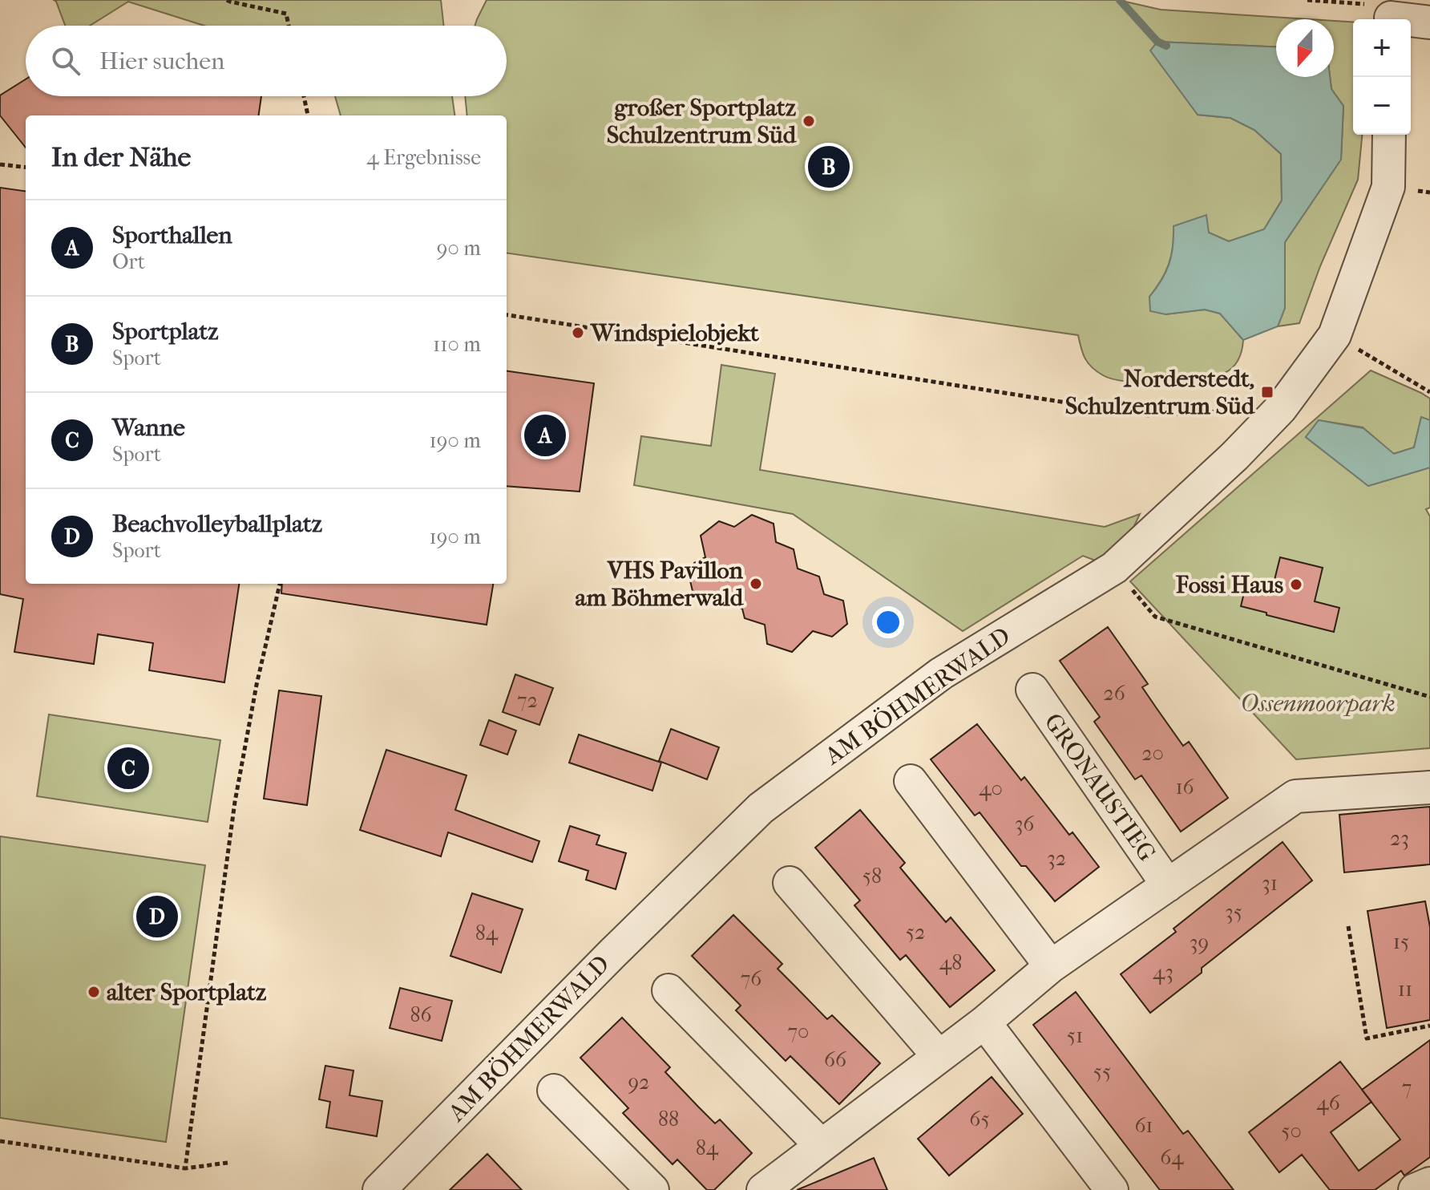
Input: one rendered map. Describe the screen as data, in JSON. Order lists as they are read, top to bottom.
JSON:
{
  "streets": {
    "street": ["AM BÖHMERWALD", "GRONAUSTIEG"]
  },
  "parks": ["Ossenmoorpark"],
  "places": {
    "other": [
      "großer Sportplatz Schulzentrum Süd",
      "Windspielobjekt",
      "VHS Pavillon am Böhmerwald",
      "Fossi Haus",
      "alter Sportplatz"
    ],
    "transit": ["Norderstedt, Schulzentrum Süd"]
  },
  "house_numbers": [
    "26",
    "72",
    "20",
    "16",
    "40",
    "36",
    "23",
    "32",
    "58",
    "31",
    "35",
    "52",
    "84",
    "15",
    "39",
    "48",
    "43",
    "76",
    "11",
    "86",
    "70",
    "51",
    "66",
    "55",
    "92",
    "7",
    "46",
    "88",
    "65",
    "61",
    "50",
    "84",
    "64"
  ],
  "north": "bottom",
  "page": {
    "map_buttons": ["+", "−"],
    "search": "Hier suchen",
    "heading": ["In der Nähe", "4 Ergebnisse"],
    "pins": [
      "B",
      "A",
      "C",
      "D"
    ],
    "list": [
      {
        "mark": "A",
        "name": "Sporthallen",
        "note": "Ort",
        "value": "90 m"
      },
      {
        "mark": "B",
        "name": "Sportplatz",
        "note": "Sport",
        "value": "110 m"
      },
      {
        "mark": "C",
        "name": "Wanne",
        "note": "Sport",
        "value": "190 m"
      },
      {
        "mark": "D",
        "name": "Beachvolleyballplatz",
        "note": "Sport",
        "value": "190 m"
      }
    ]
  }
}
